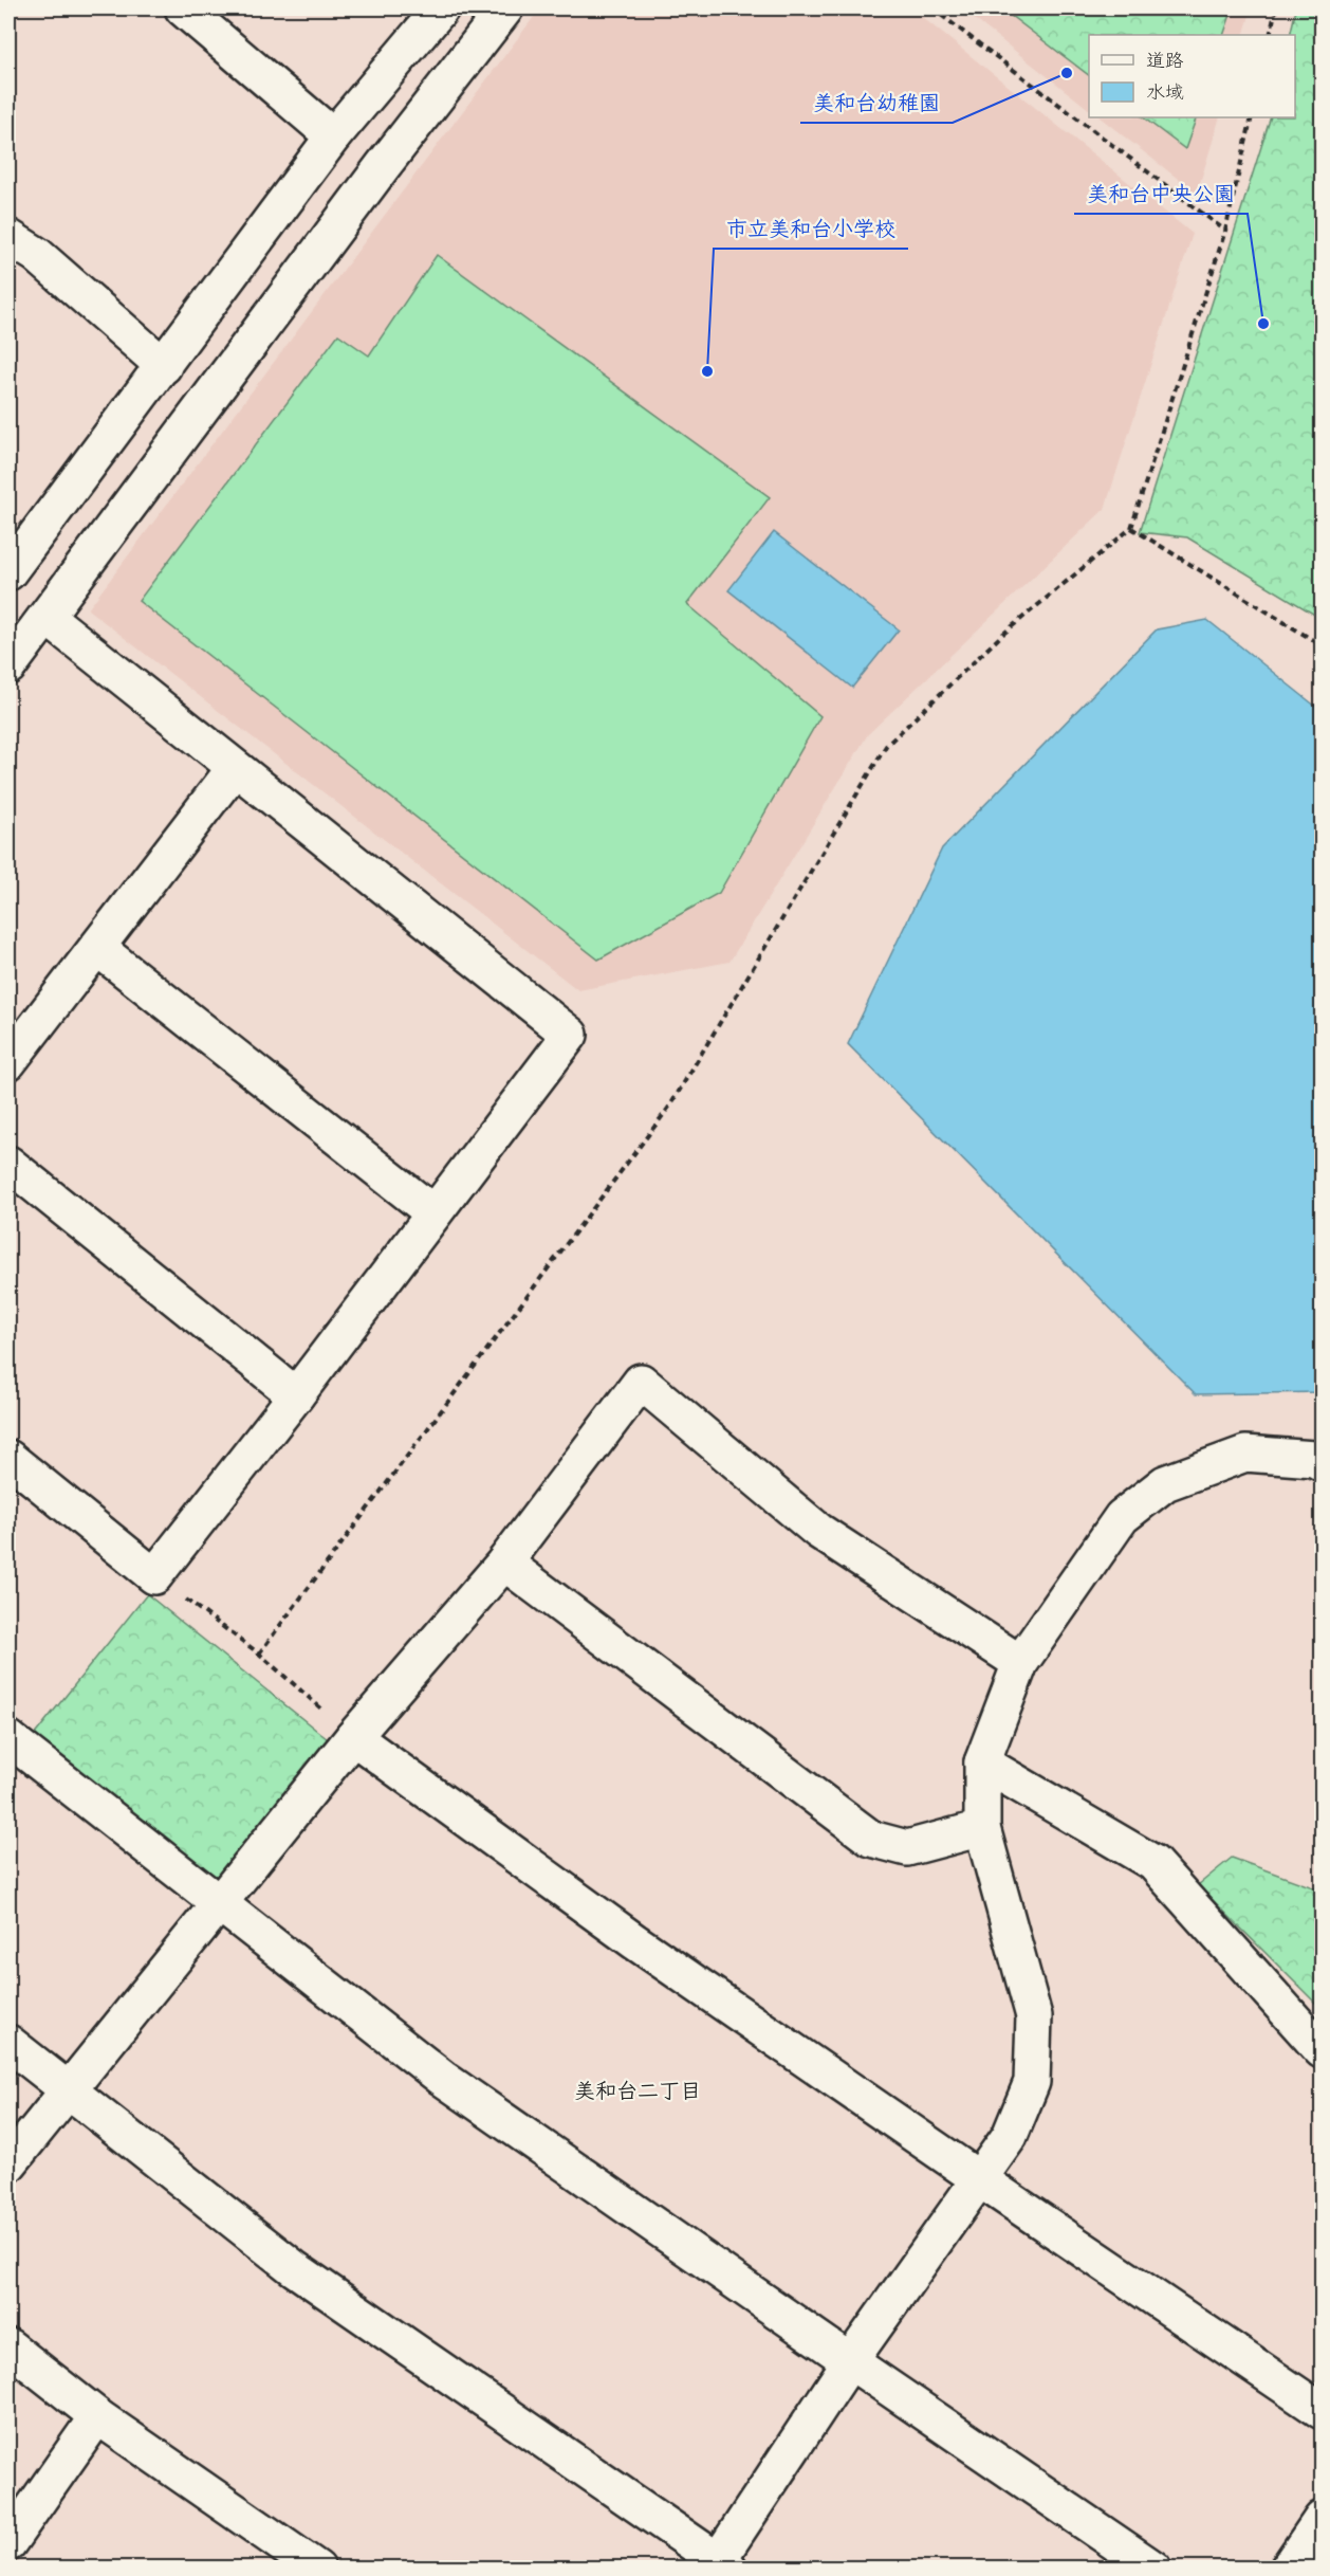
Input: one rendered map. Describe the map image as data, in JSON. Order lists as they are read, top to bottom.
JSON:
{
  "districts": ["美和台二丁目"],
  "places": ["美和台幼稚園", "美和台中央公園", "市立美和台小学校"],
  "legend": ["道路", "水域"]
}
